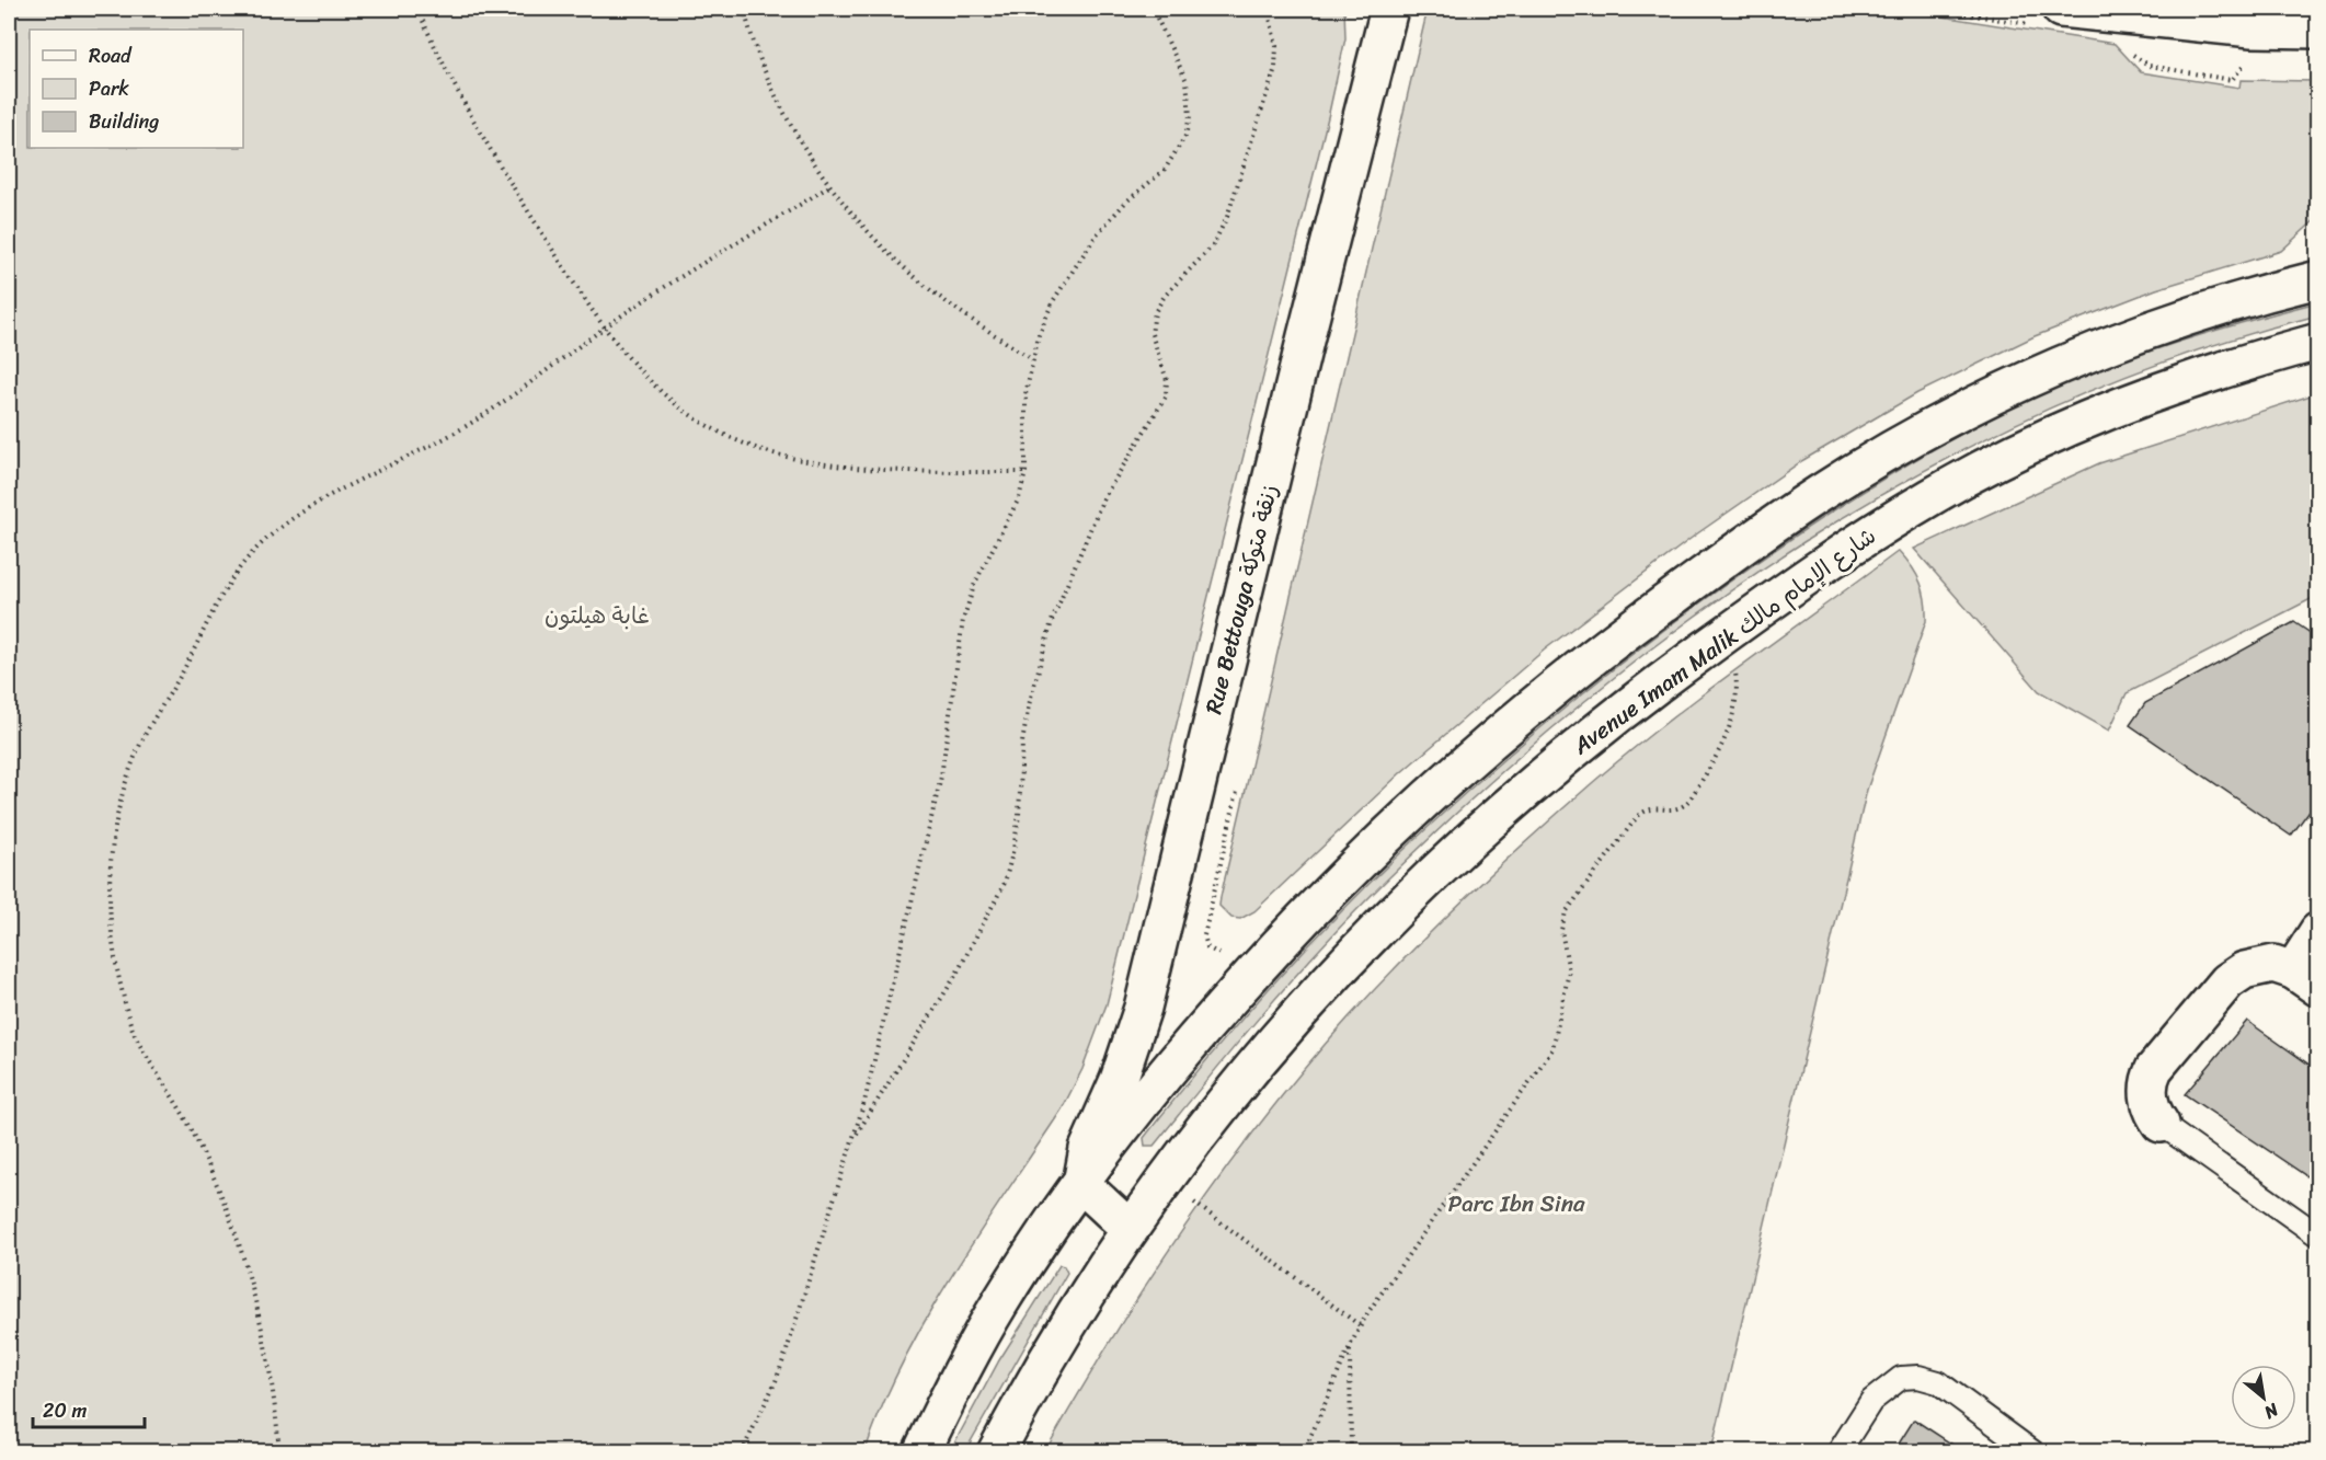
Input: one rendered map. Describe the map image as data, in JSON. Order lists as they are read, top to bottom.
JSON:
{
  "streets": {
    "main road": ["Rue Bettouga زنقة متوكة", "Avenue Imam Malik شارع الإمام مالك"]
  },
  "parks": ["غابة هيلتون", "Parc Ibn Sina"],
  "legend": ["Road", "Park", "Building"],
  "scale_bar": "20 m",
  "north": "bottom right"
}
